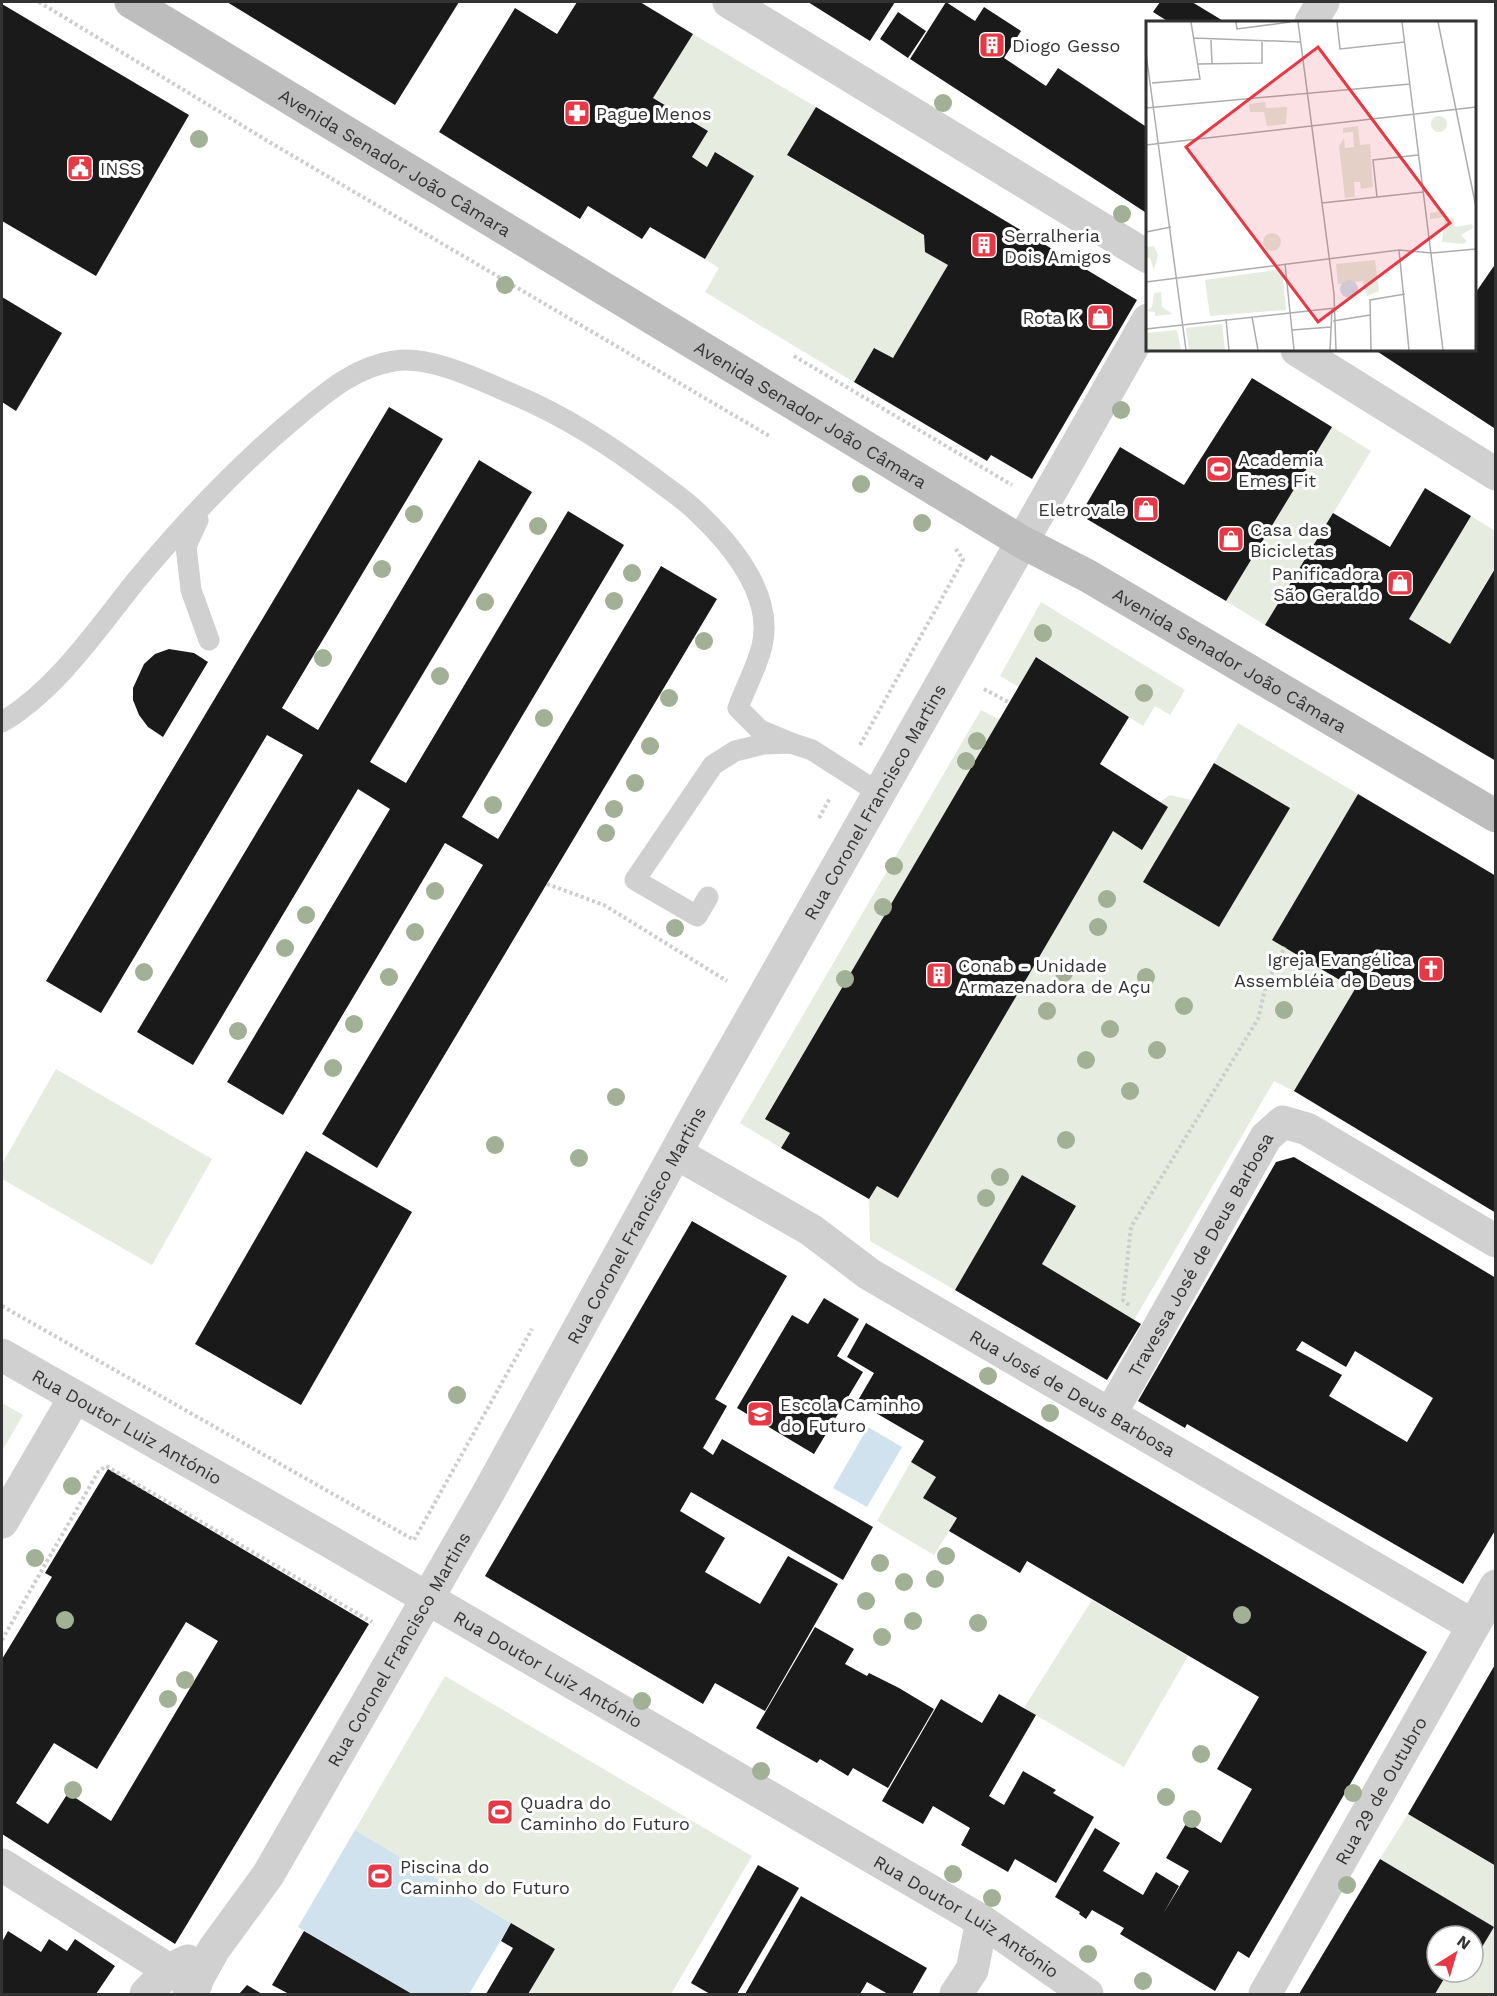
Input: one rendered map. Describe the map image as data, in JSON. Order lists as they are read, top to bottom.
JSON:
{
  "streets": {
    "main road": ["Avenida Senador João Câmara"],
    "street": [
      "Rua Coronel Francisco Martins",
      "Travessa José de Deus Barbosa",
      "Rua José de Deus Barbosa",
      "Rua Doutor Luiz António",
      "Rua 29 de Outubro"
    ]
  },
  "crossings": [
    ["Avenida Senador João Câmara", "Rua Coronel Francisco Martins"],
    ["Rua Coronel Francisco Martins", "Rua José de Deus Barbosa"],
    ["Rua Coronel Francisco Martins", "Rua Doutor Luiz António"],
    ["Travessa José de Deus Barbosa", "Rua José de Deus Barbosa"],
    ["Rua José de Deus Barbosa", "Rua 29 de Outubro"]
  ],
  "places": {
    "building": ["Diogo Gesso", "Serralheria Dois Amigos", "Conab - Unidade Armazenadora de Açu"],
    "pharmacy": ["Pague Menos"],
    "public building": ["INSS"],
    "shop": [
      "Rota K",
      "Eletrovale",
      "Casa das Bicicletas",
      "Panificadora São Geraldo"
    ],
    "sports": ["Academia Emes Fit", "Quadra do Caminho do Futuro", "Piscina do Caminho do Futuro"],
    "church": ["Igreja Evangélica Assembléia de Deus"],
    "school or university": ["Escola Caminho do Futuro"]
  },
  "north": "top right"
}
